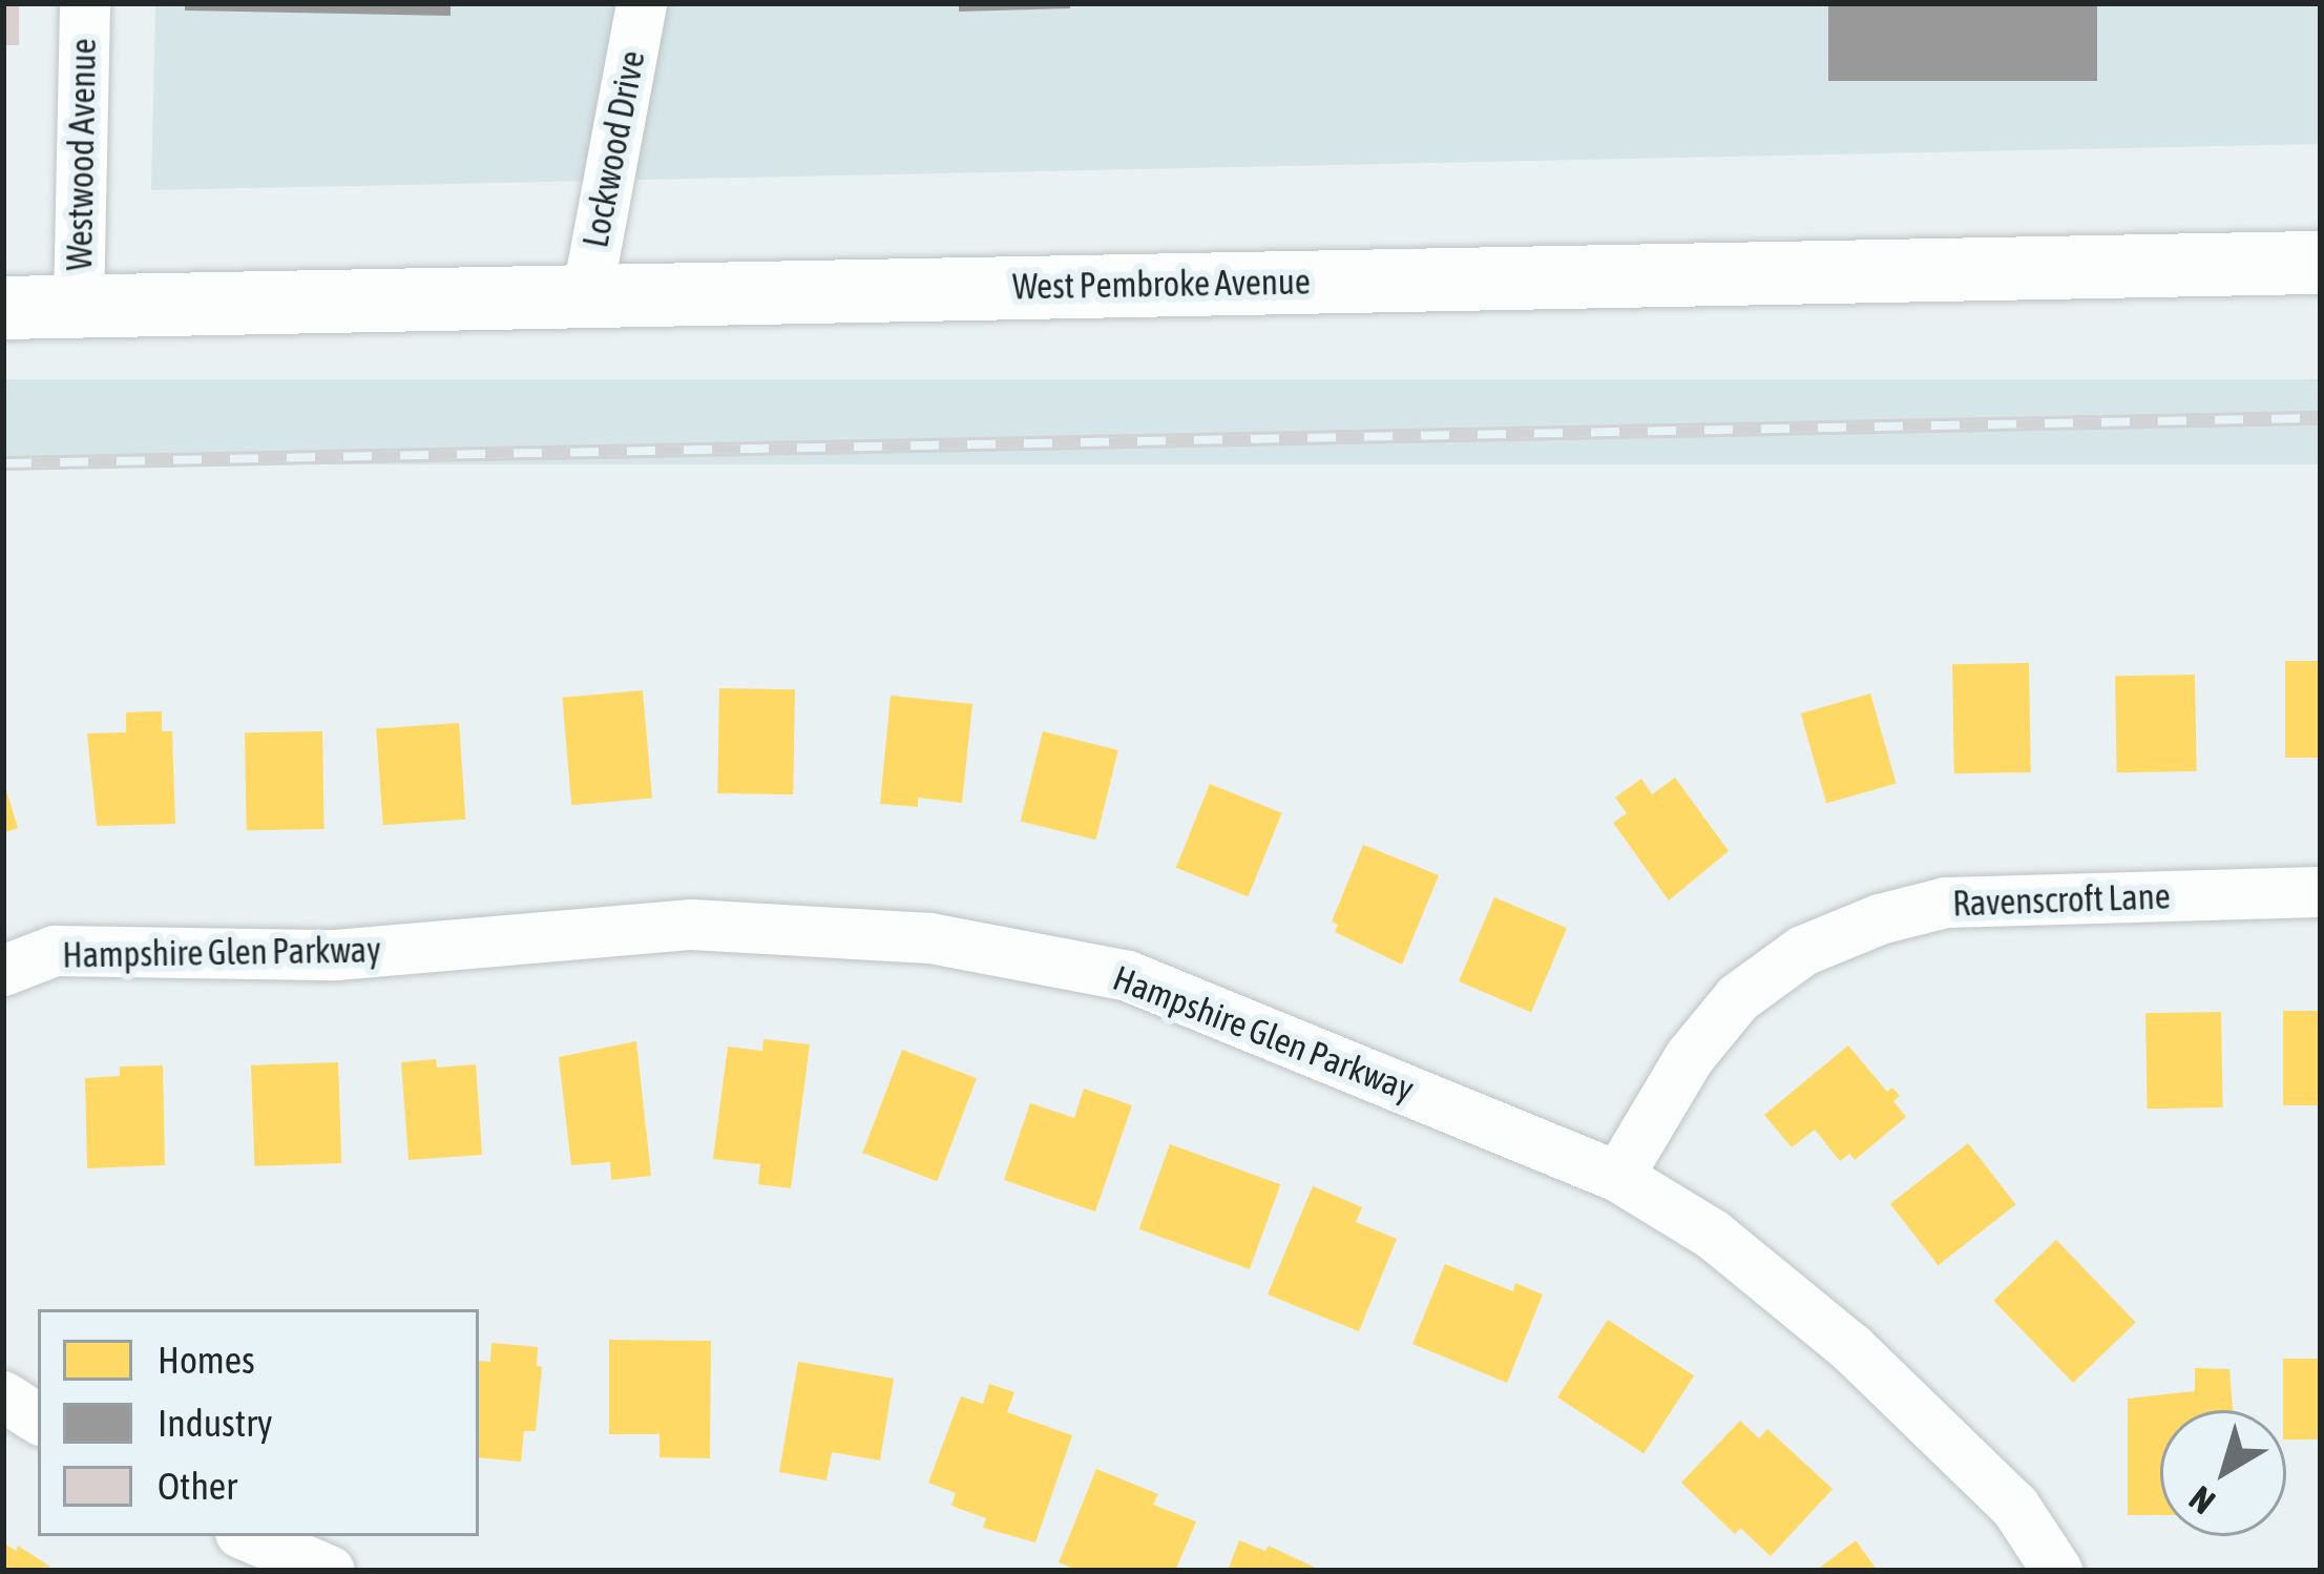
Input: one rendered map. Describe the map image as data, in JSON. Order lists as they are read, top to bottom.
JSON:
{
  "streets": {
    "main road": ["West Pembroke Avenue"],
    "street": [
      "Lockwood Drive",
      "Westwood Avenue",
      "Ravenscroft Lane",
      "Hampshire Glen Parkway"
    ]
  },
  "crossings": [
    ["Lockwood Drive", "West Pembroke Avenue"],
    ["Westwood Avenue", "West Pembroke Avenue"],
    ["Ravenscroft Lane", "Hampshire Glen Parkway"]
  ],
  "legend": ["Homes", "Industry", "Other"],
  "north": "bottom left"
}
